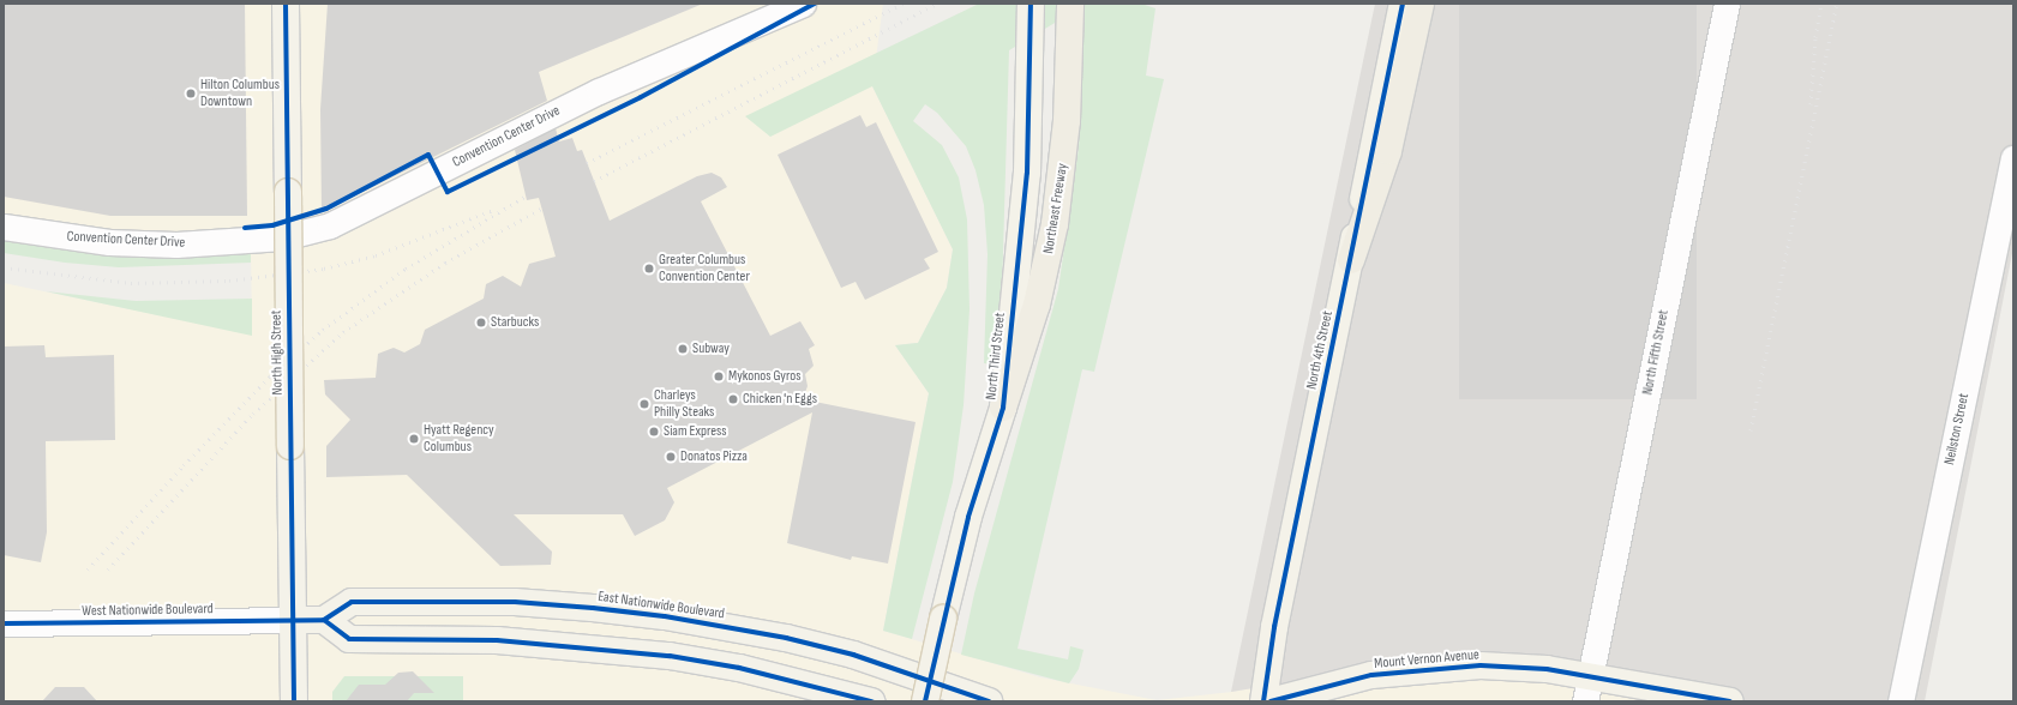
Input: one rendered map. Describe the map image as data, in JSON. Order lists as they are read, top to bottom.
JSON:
{
  "streets": {
    "highway": ["Northeast Freeway"],
    "main road": [
      "North 4th Street",
      "North High Street",
      "North Third Street",
      "East Nationwide Boulevard",
      "Mount Vernon Avenue"
    ],
    "street": [
      "Convention Center Drive",
      "North Fifth Street",
      "Neilston Street",
      "West Nationwide Boulevard"
    ]
  },
  "crossings": [
    ["Northeast Freeway", "North Third Street"],
    ["North High Street", "West Nationwide Boulevard"],
    ["North Fifth Street", "Mount Vernon Avenue"]
  ],
  "places": [
    "Hilton Columbus Downtown",
    "Greater Columbus Convention Center",
    "Starbucks",
    "Subway",
    "Mykonos Gyros",
    "Chicken 'n Eggs",
    "Charleys Philly Steaks",
    "Siam Express",
    "Hyatt Regency Columbus",
    "Donatos Pizza"
  ]
}
